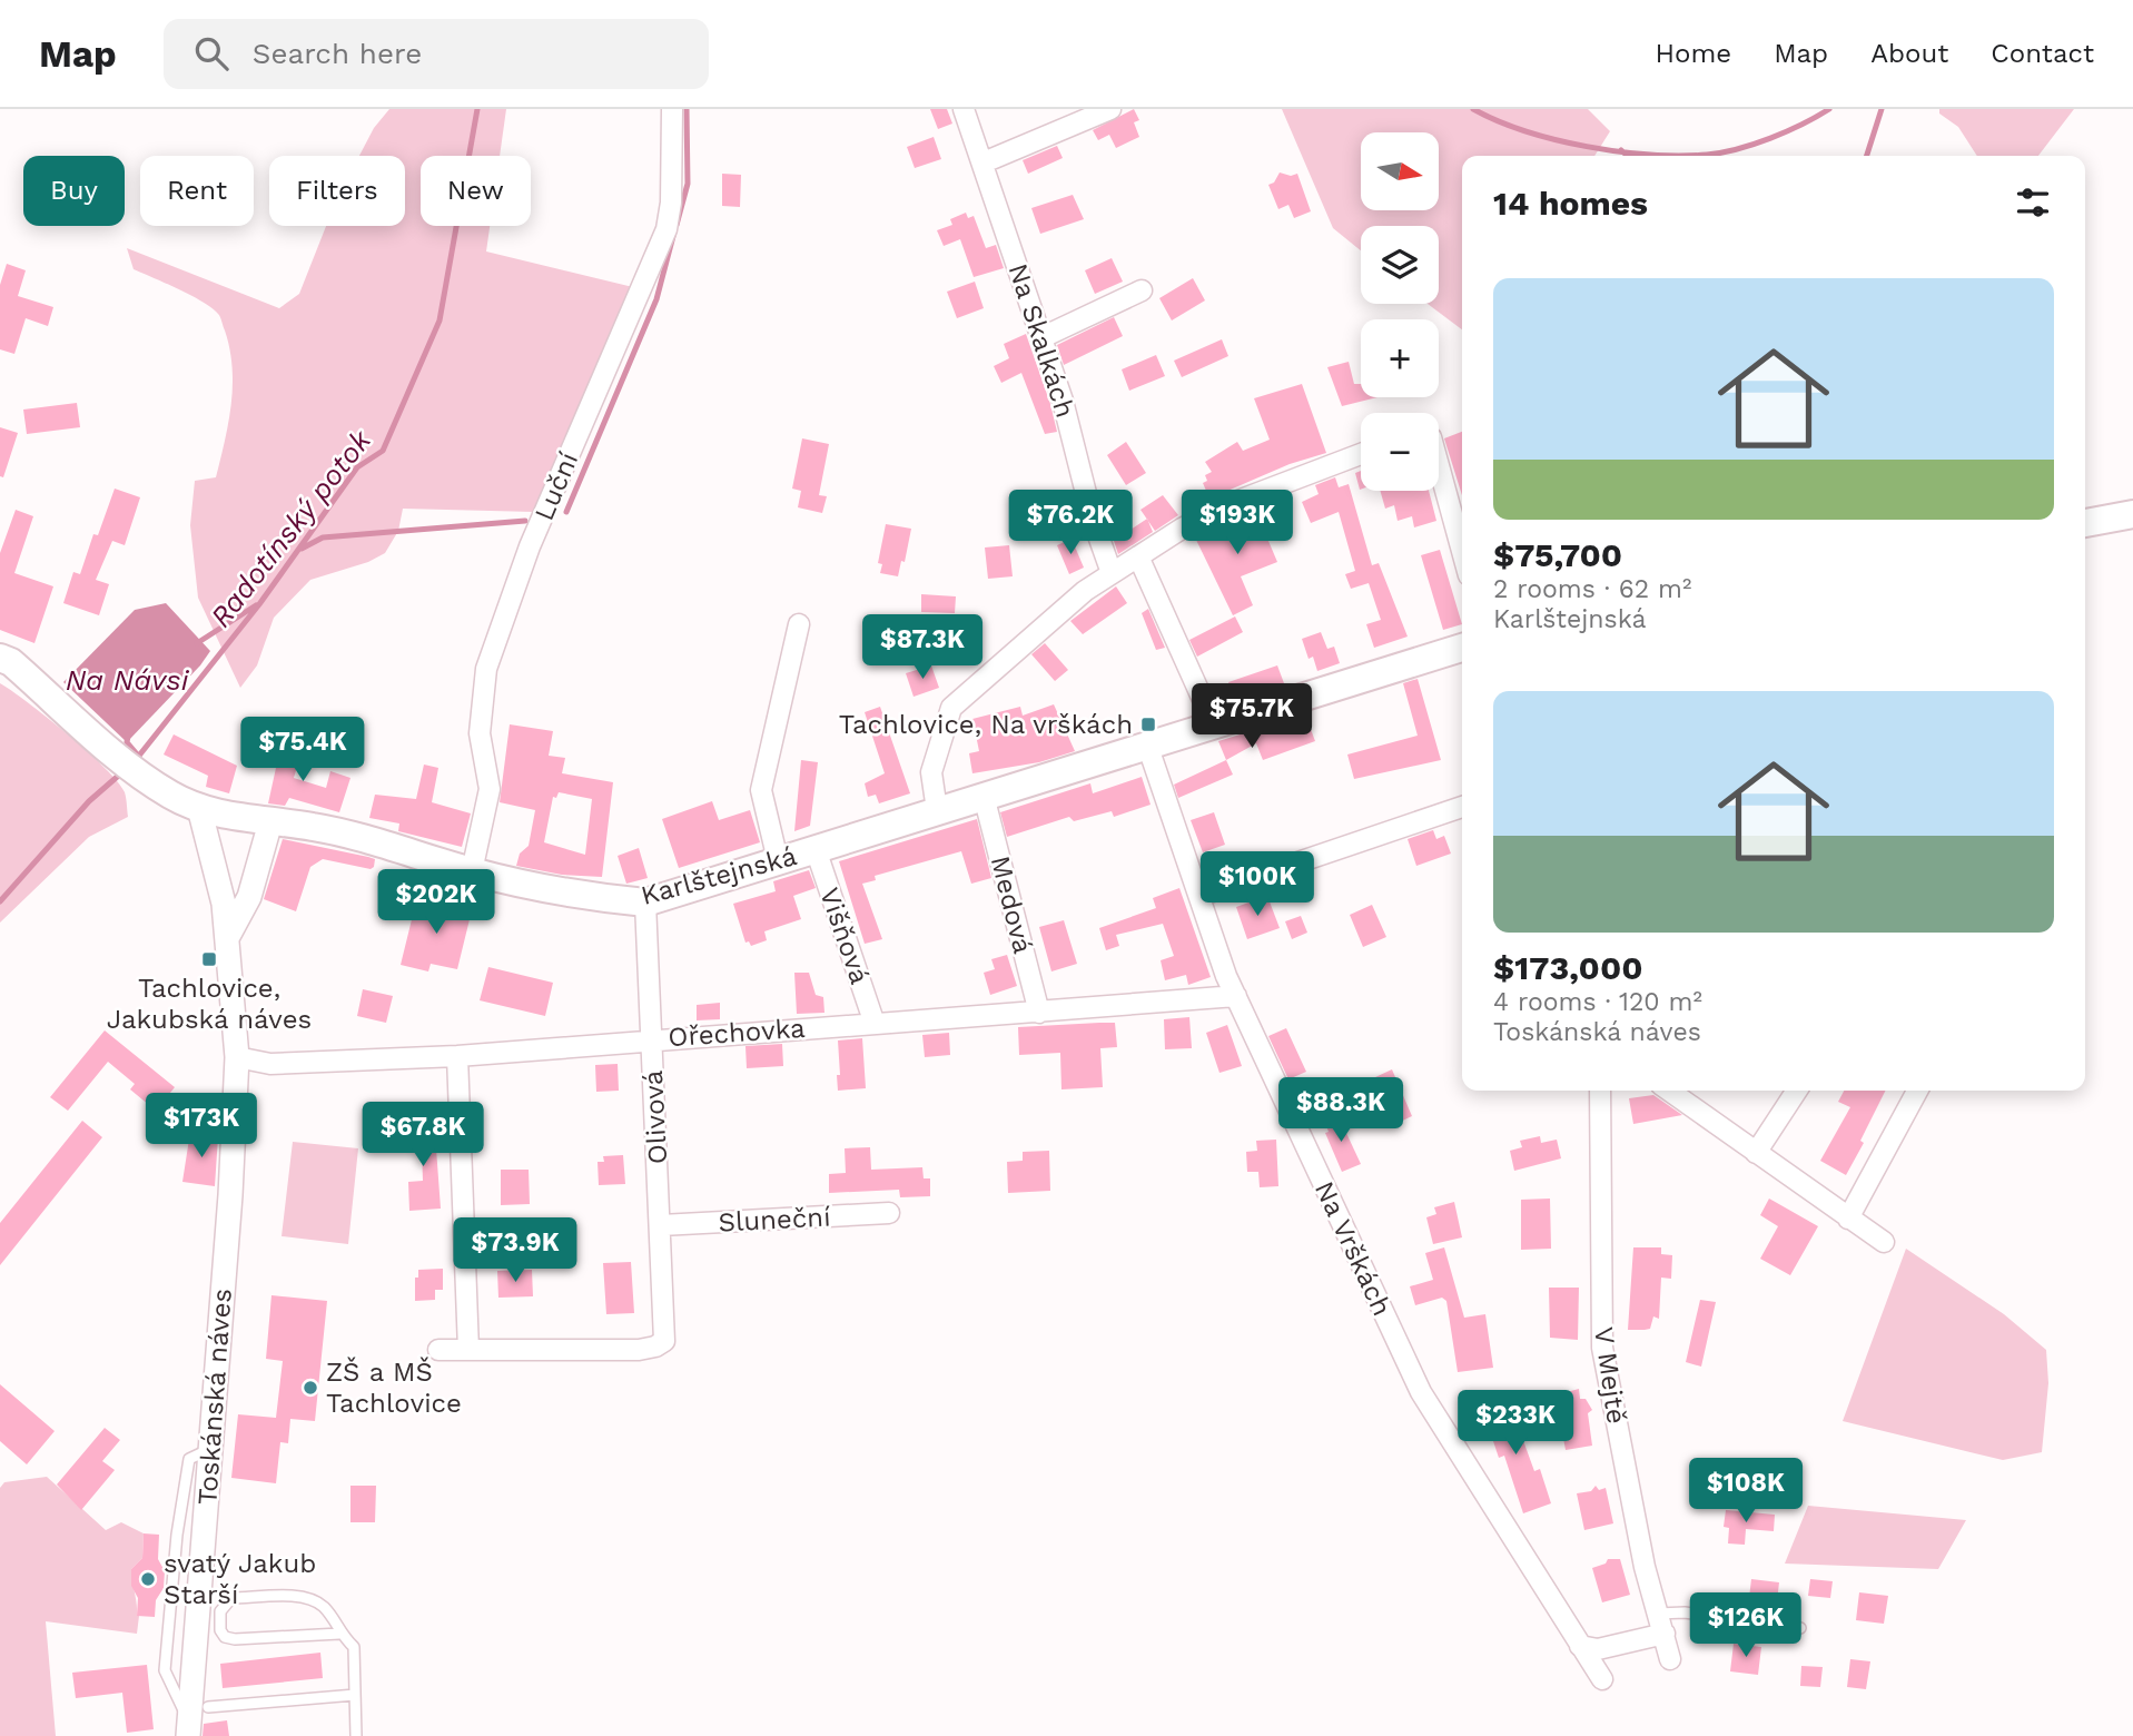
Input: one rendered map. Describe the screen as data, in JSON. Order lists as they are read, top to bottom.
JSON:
{
  "streets": {
    "main road": ["Karlštejnská"],
    "street": [
      "Na Skalkách",
      "Luční",
      "Medová",
      "Višňová",
      "Ořechovka",
      "Olivová",
      "Sluneční",
      "Na Vrškách",
      "V Mejtě",
      "Toskánská náves"
    ]
  },
  "crossings": [
    ["Luční", "Karlštejnská"],
    ["Karlštejnská", "Medová"],
    ["Karlštejnská", "Višňová"],
    ["Karlštejnská", "Olivová"],
    ["Karlštejnská", "Na Vrškách"],
    ["Karlštejnská", "Toskánská náves"],
    ["Medová", "Ořechovka"],
    ["Višňová", "Ořechovka"],
    ["Ořechovka", "Olivová"],
    ["Ořechovka", "Na Vrškách"],
    ["Ořechovka", "Toskánská náves"],
    ["Olivová", "Sluneční"]
  ],
  "water": ["Radotínský potok", "Na Návsi"],
  "places": {
    "transit": ["Tachlovice, Na vrškách", "Tachlovice, Jakubská náves"],
    "other": ["ZŠ a MŠ Tachlovice", "svatý Jakub Starší"]
  },
  "north": "right",
  "page": {
    "header": "Map",
    "search": "Search here",
    "nav": [
      "Home",
      "Map",
      "About",
      "Contact"
    ],
    "map_buttons": ["+", "−"],
    "chip": [
      "Buy",
      "Rent",
      "Filters",
      "New"
    ],
    "heading": "14 homes",
    "list": [
      {
        "name": "$75,700",
        "note": "2 rooms · 62 m² · Karlštejnská"
      },
      {
        "name": "$173,000",
        "note": "4 rooms · 120 m² · Toskánská náves"
      }
    ],
    "price": [
      "$76.2K",
      "$193K",
      "$87.3K",
      "$75.7K",
      "$75.4K",
      "$100K",
      "$202K",
      "$88.3K",
      "$173K",
      "$67.8K",
      "$73.9K",
      "$233K",
      "$108K",
      "$126K"
    ]
  }
}
